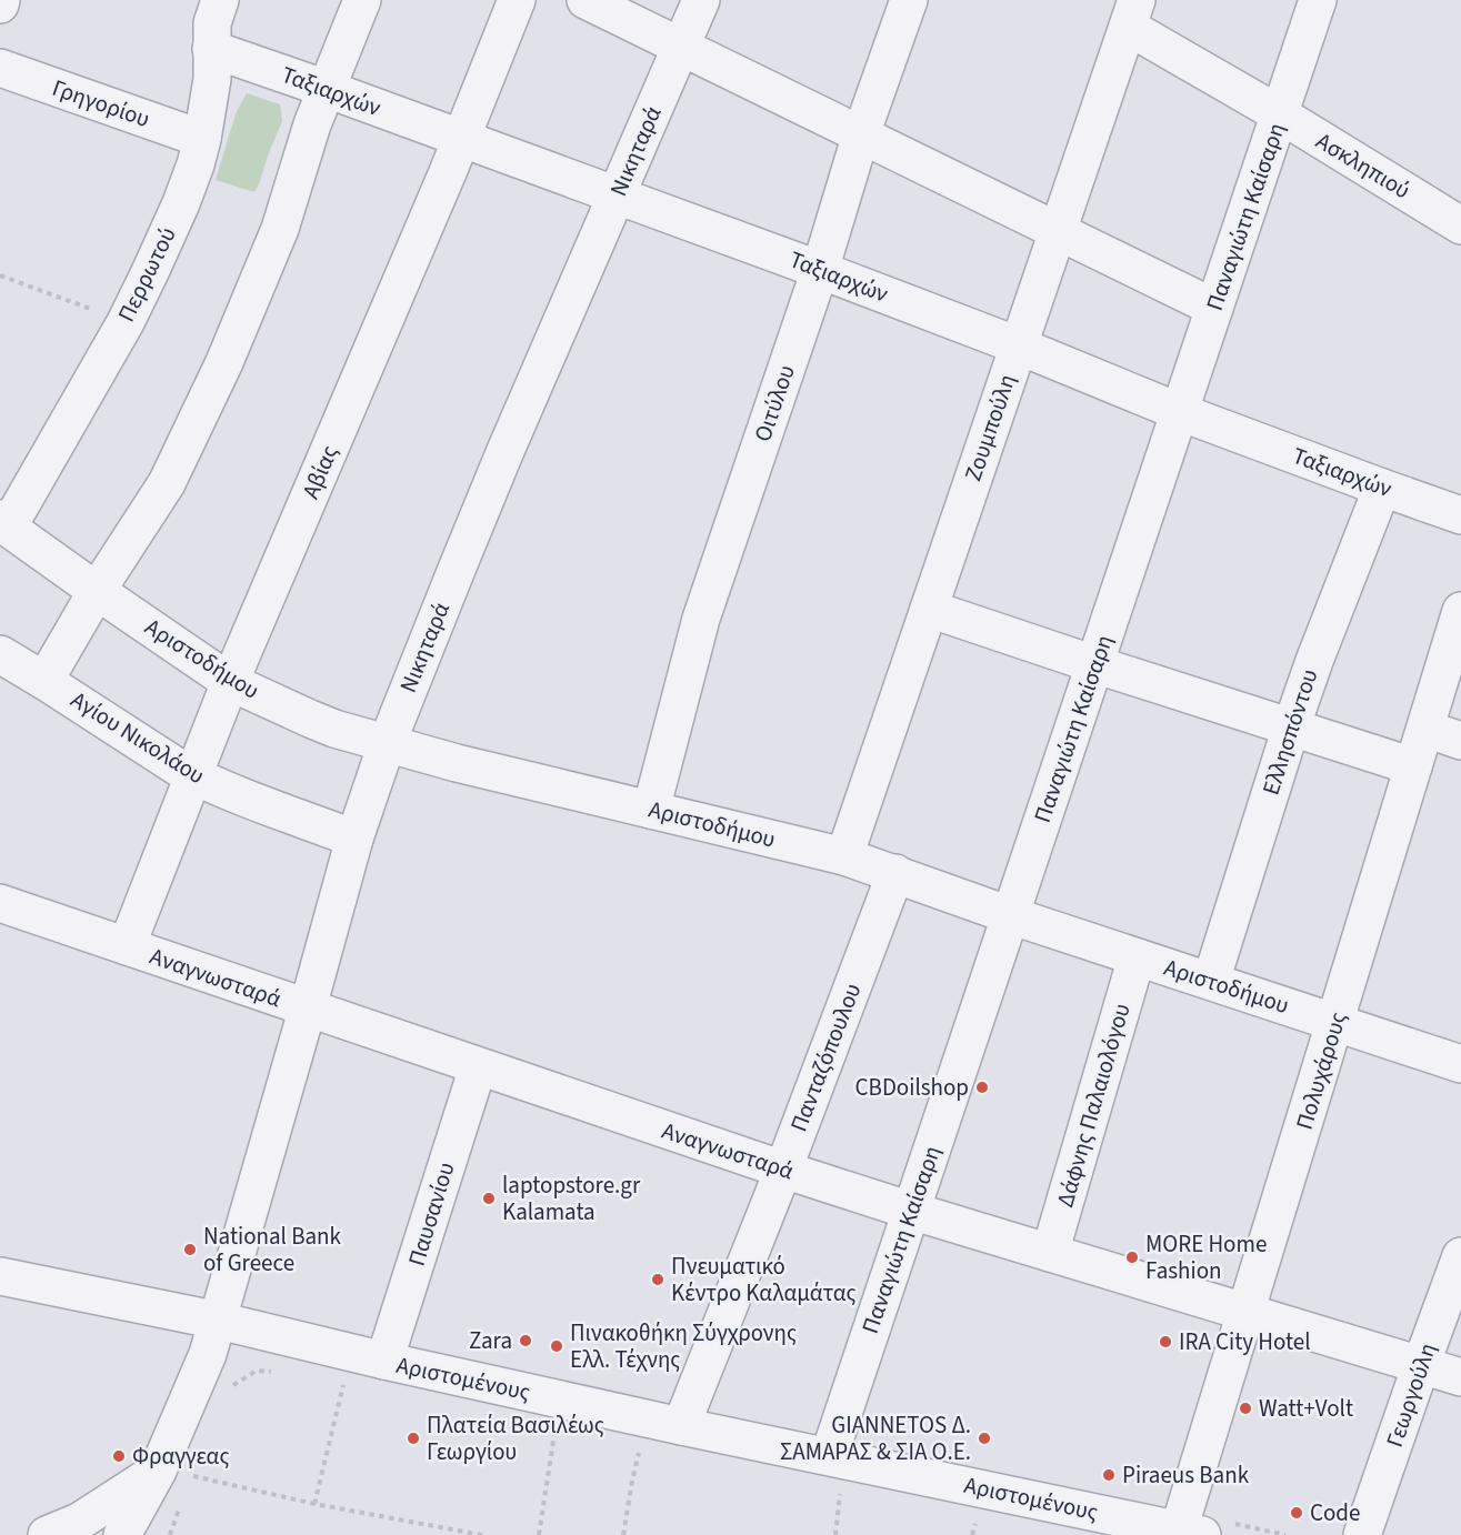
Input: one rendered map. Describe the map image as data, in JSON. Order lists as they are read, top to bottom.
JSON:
{
  "streets": {
    "street": [
      "Ταξιαρχών",
      "Γρηγορίου",
      "Νικηταρά",
      "Ασκληπιού",
      "Παναγιώτη Καίσαρη",
      "Περρωτού",
      "Οιτύλου",
      "Ζουμπούλη",
      "Αβίας",
      "Αριστοδήμου",
      "Ελλησπόντου",
      "Αγίου Νικολάου",
      "Αναγνωσταρά",
      "Πανταζόπουλου",
      "Πολυχάρους",
      "Δάφνης Παλαιολόγου",
      "Παυσανίου",
      "Αριστομένους",
      "Γεωργούλη"
    ]
  },
  "crossings": [
    ["Ταξιαρχών", "Νικηταρά"],
    ["Ταξιαρχών", "Παναγιώτη Καίσαρη"],
    ["Ταξιαρχών", "Περρωτού"],
    ["Ταξιαρχών", "Οιτύλου"],
    ["Ταξιαρχών", "Ζουμπούλη"],
    ["Ταξιαρχών", "Αβίας"],
    ["Ταξιαρχών", "Ελλησπόντου"],
    ["Γρηγορίου", "Περρωτού"],
    ["Νικηταρά", "Αριστοδήμου"],
    ["Νικηταρά", "Αγίου Νικολάου"],
    ["Νικηταρά", "Αναγνωσταρά"],
    ["Νικηταρά", "Αριστομένους"],
    ["Ασκληπιού", "Παναγιώτη Καίσαρη"],
    ["Ασκληπιού", "Ζουμπούλη"],
    ["Παναγιώτη Καίσαρη", "Αριστοδήμου"],
    ["Παναγιώτη Καίσαρη", "Αναγνωσταρά"],
    ["Παναγιώτη Καίσαρη", "Αριστομένους"],
    ["Περρωτού", "Αριστοδήμου"],
    ["Οιτύλου", "Αριστοδήμου"],
    ["Ζουμπούλη", "Αριστοδήμου"],
    ["Αβίας", "Αριστοδήμου"],
    ["Αβίας", "Αγίου Νικολάου"],
    ["Αβίας", "Αναγνωσταρά"],
    ["Αριστοδήμου", "Ελλησπόντου"],
    ["Αριστοδήμου", "Πανταζόπουλου"],
    ["Αριστοδήμου", "Πολυχάρους"],
    ["Αριστοδήμου", "Δάφνης Παλαιολόγου"],
    ["Αναγνωσταρά", "Πανταζόπουλου"],
    ["Αναγνωσταρά", "Πολυχάρους"],
    ["Αναγνωσταρά", "Δάφνης Παλαιολόγου"],
    ["Αναγνωσταρά", "Παυσανίου"],
    ["Αναγνωσταρά", "Γεωργούλη"],
    ["Πανταζόπουλου", "Αριστομένους"],
    ["Πολυχάρους", "Αριστομένους"],
    ["Παυσανίου", "Αριστομένους"]
  ],
  "places": [
    "CBDoilshop",
    "laptopstore.gr Kalamata",
    "National Bank of Greece",
    "MORE Home Fashion",
    "Πνευματικό Κέντρο Καλαμάτας",
    "Zara",
    "IRA City Hotel",
    "Πινακοθήκη Σύγχρονης Ελλ. Τέχνης",
    "Watt+Volt",
    "Πλατεία Βασιλέως Γεωργίου",
    "GIANNETOS Δ. ΣΑΜΑΡΑΣ & ΣΙΑ Ο.Ε.",
    "Φραγγεας",
    "Piraeus Bank",
    "Code"
  ]
}
